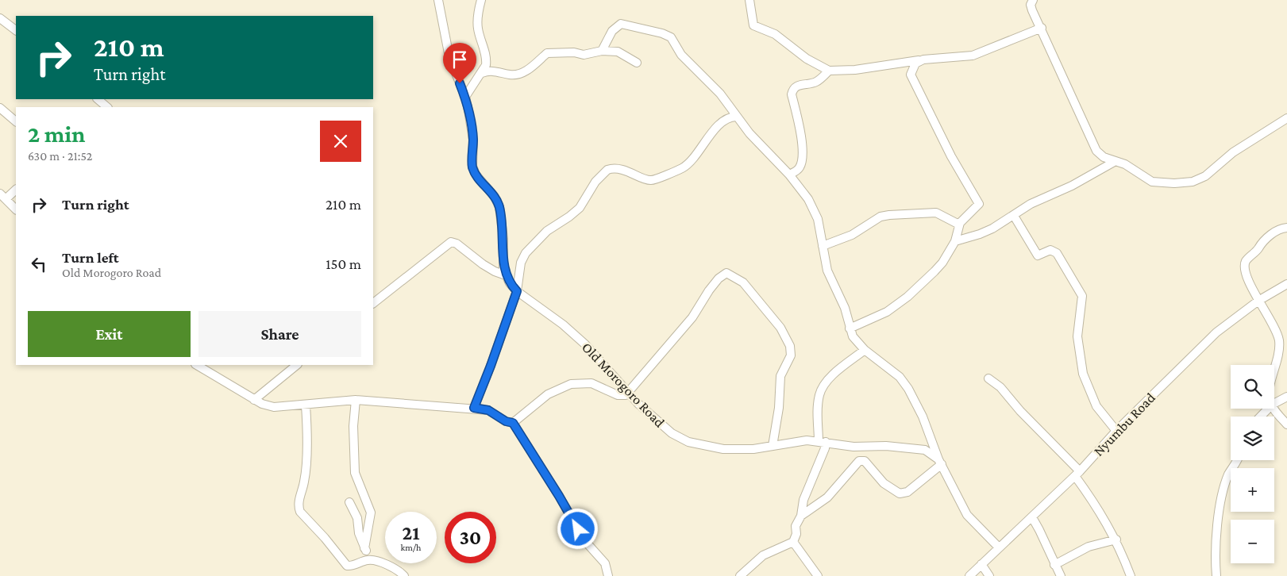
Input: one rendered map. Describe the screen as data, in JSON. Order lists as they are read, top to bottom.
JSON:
{
  "streets": {
    "street": ["Old Morogoro Road", "Nyumbu Road"]
  },
  "page": {
    "turn": ["210 m", "Turn right"],
    "heading": ["2 min", "630 m · 21:52"],
    "list": [
      {
        "name": "Turn right",
        "value": "210 m"
      },
      {
        "name": "Turn left",
        "note": "Old Morogoro Road",
        "value": "150 m"
      }
    ],
    "buttons": ["Exit", "Share"],
    "map_buttons": ["+", "−"],
    "speed": "21 km/h",
    "limit": "30"
  }
}
